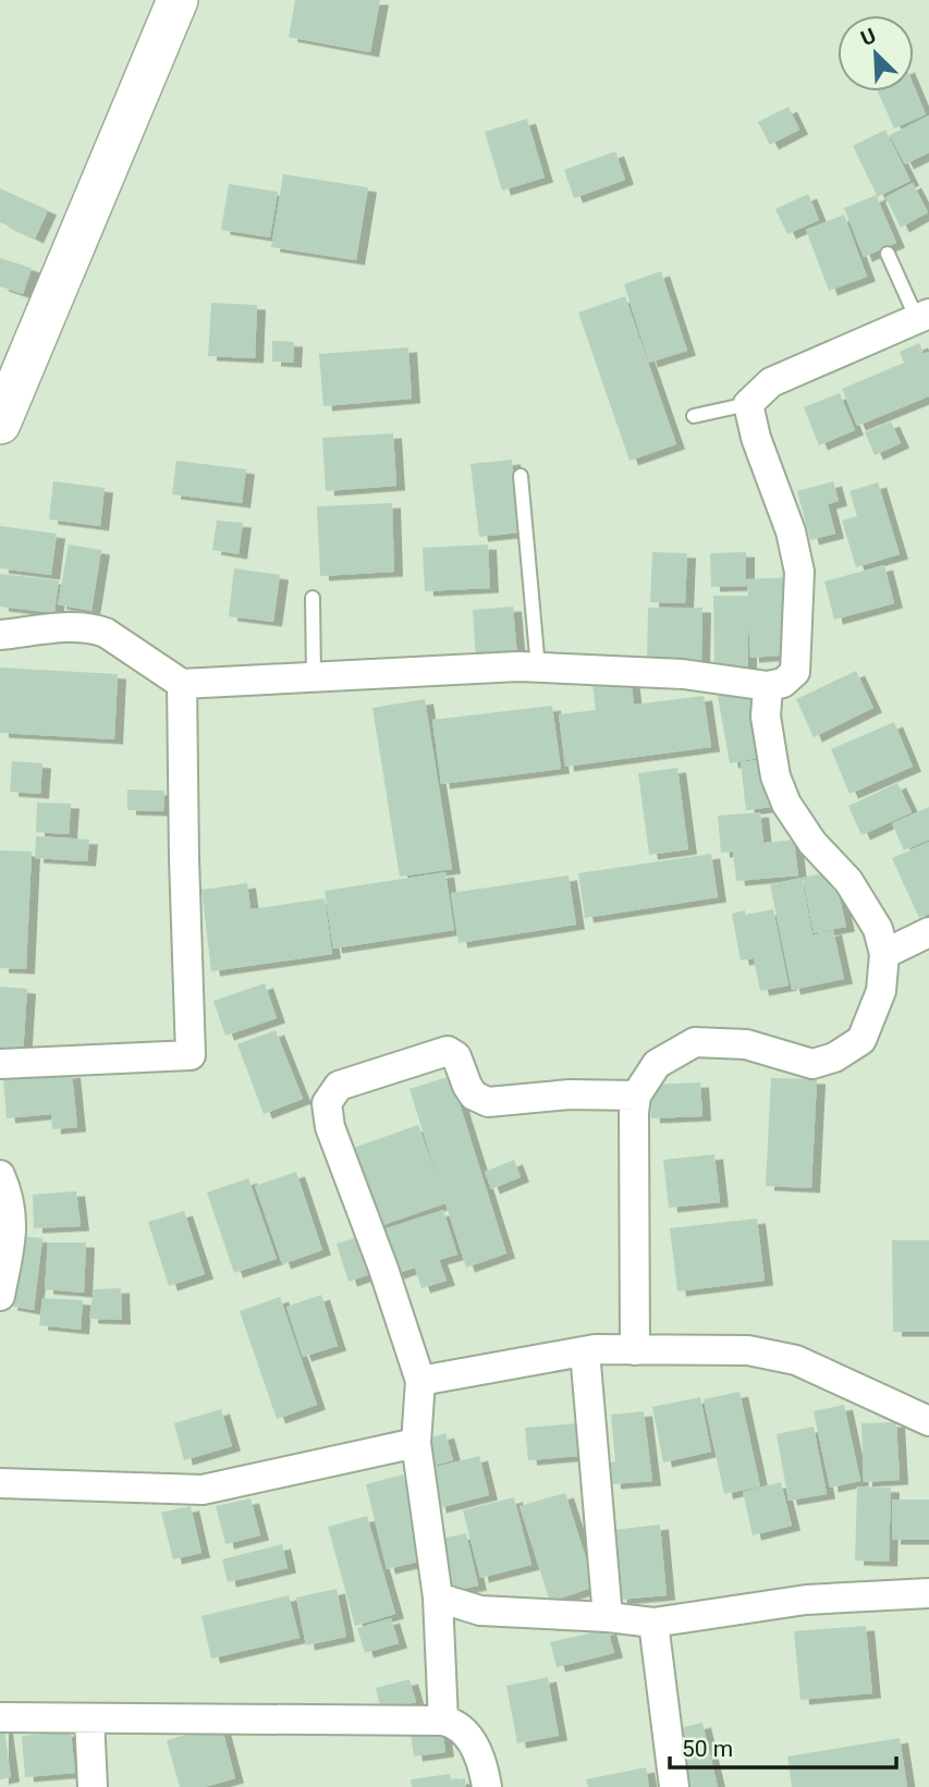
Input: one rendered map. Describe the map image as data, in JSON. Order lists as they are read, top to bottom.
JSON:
{
  "scale_bar": "50 m",
  "north": "top left"
}
